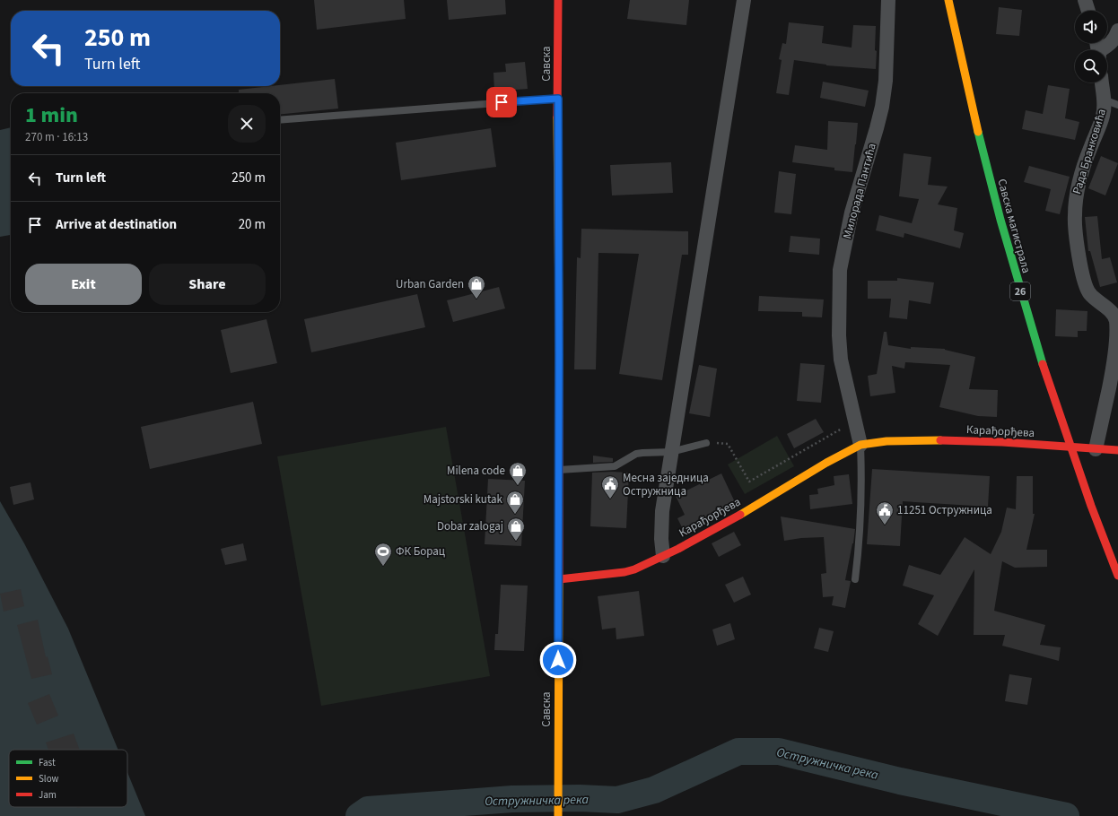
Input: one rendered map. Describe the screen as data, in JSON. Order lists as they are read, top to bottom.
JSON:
{
  "streets": {
    "street": [
      "Савска",
      "Рада Бранковића",
      "Милорада Пантића",
      "Савска магистрала",
      "26",
      "Карађорђева"
    ]
  },
  "crossings": [
    ["Савска", "Карађорђева"],
    ["Рада Бранковића", "Карађорђева"],
    ["Милорада Пантића", "Карађорђева"]
  ],
  "water": ["Остружничка река"],
  "places": {
    "shop": [
      "Urban Garden",
      "Milena code",
      "Majstorski kutak",
      "Dobar zalogaj"
    ],
    "public building": ["Месна заједница Остружница", "11251 Остружница"],
    "sports": ["ФК Борац"]
  },
  "legend": ["Fast", "Slow", "Jam"],
  "page": {
    "turn": ["250 m", "Turn left"],
    "heading": ["1 min", "270 m · 16:13"],
    "list": [
      {
        "name": "Turn left",
        "value": "250 m"
      },
      {
        "name": "Arrive at destination",
        "value": "20 m"
      }
    ],
    "buttons": ["Exit", "Share"]
  }
}
